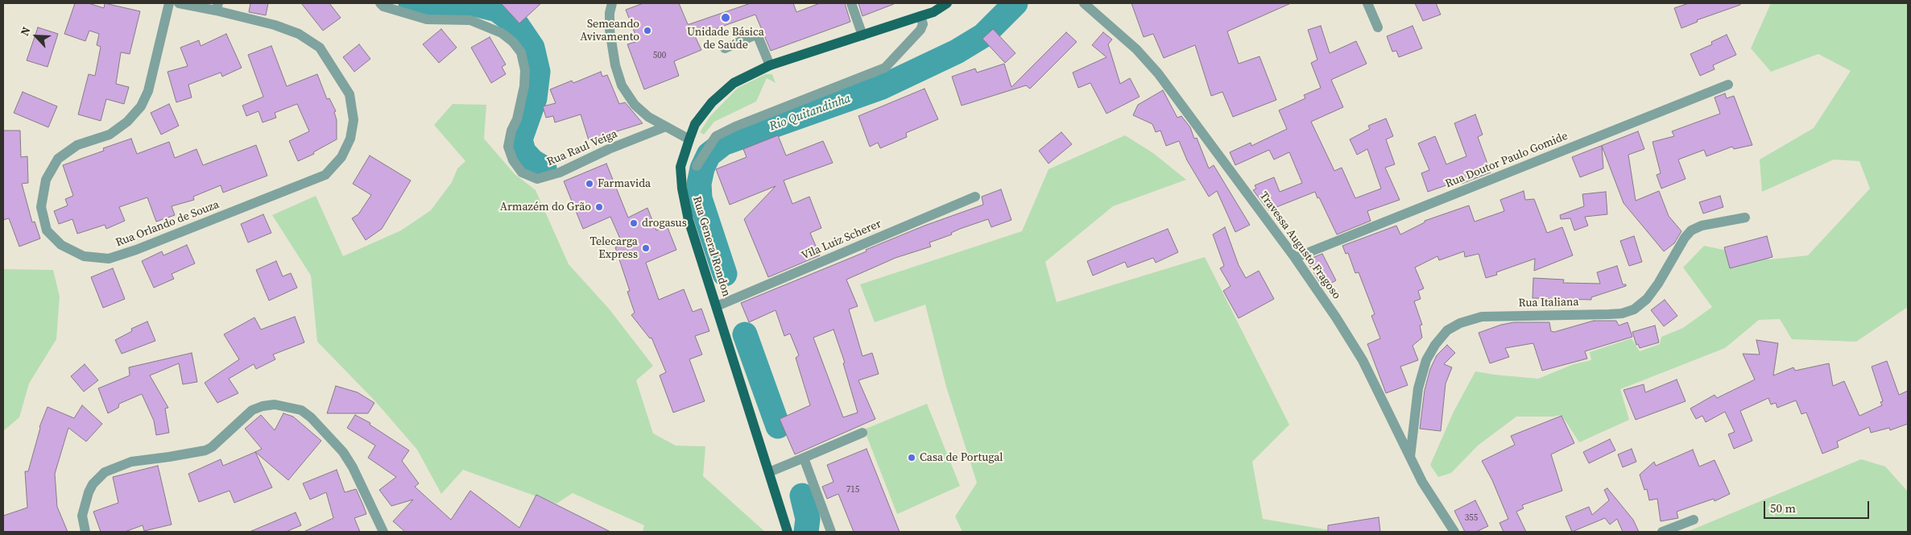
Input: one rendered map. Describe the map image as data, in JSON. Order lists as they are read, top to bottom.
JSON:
{
  "streets": {
    "main road": ["Rua General Rondon"],
    "street": [
      "Rua Raul Veiga",
      "Rua Doutor Paulo Gomide",
      "Rua Orlando de Souza",
      "Vila Luiz Scherer",
      "Travessa Augusto Fragoso",
      "Rua Italiana"
    ]
  },
  "crossings": [
    ["Rua Doutor Paulo Gomide", "Travessa Augusto Fragoso"],
    ["Vila Luiz Scherer", "Rua General Rondon"],
    ["Travessa Augusto Fragoso", "Rua Italiana"]
  ],
  "water": ["Rio Quitandinha"],
  "places": [
    "Unidade Básica de Saúde",
    "Semeando Avivamento",
    "Farmavida",
    "Armazém do Grão",
    "drogasus",
    "Telecarga Express",
    "Casa de Portugal"
  ],
  "house_numbers": ["500", "715", "355"],
  "scale_bar": "50 m",
  "north": "top left"
}
